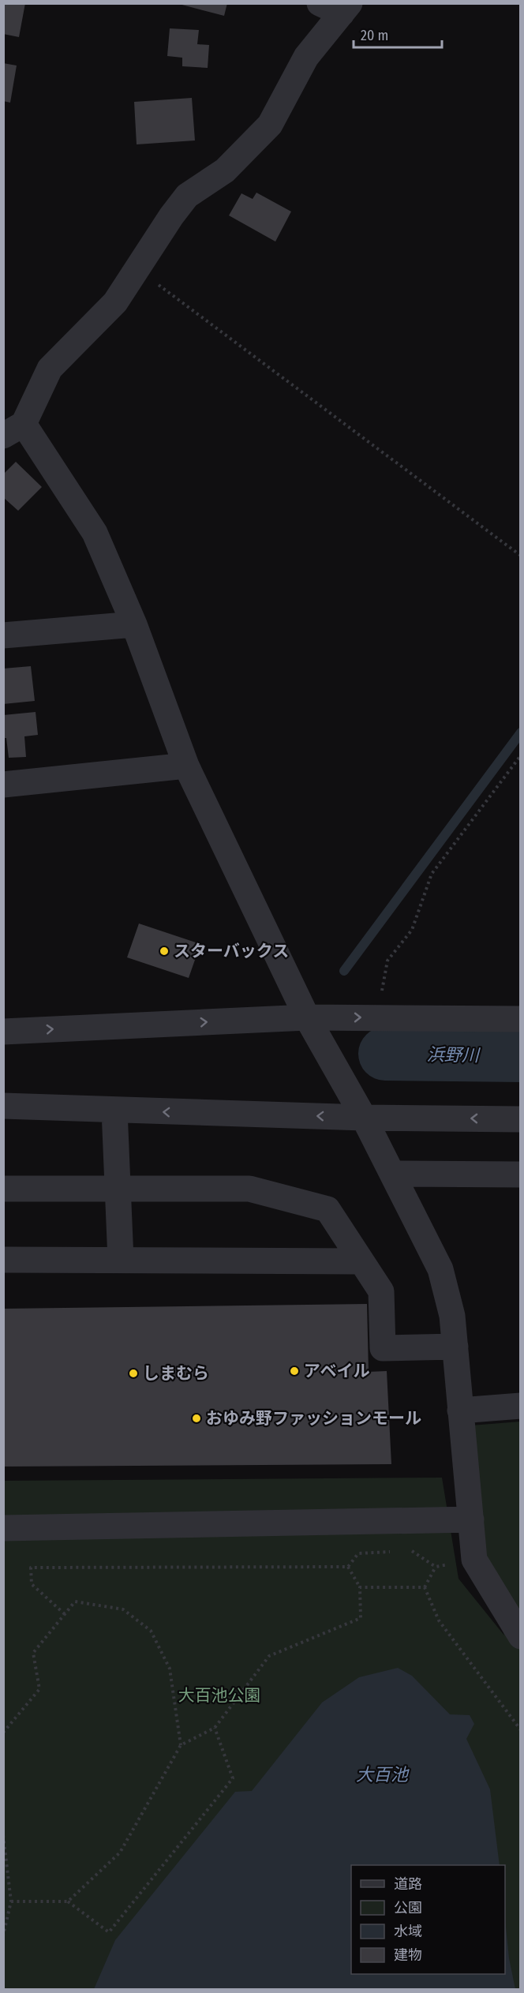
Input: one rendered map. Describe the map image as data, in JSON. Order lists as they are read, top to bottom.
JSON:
{
  "water": ["浜野川", "大百池"],
  "parks": ["大百池公園"],
  "places": [
    "スターバックス",
    "アベイル",
    "しまむら",
    "おゆみ野ファッションモール"
  ],
  "legend": [
    "道路",
    "公園",
    "水域",
    "建物"
  ],
  "scale_bar": "20 m"
}
